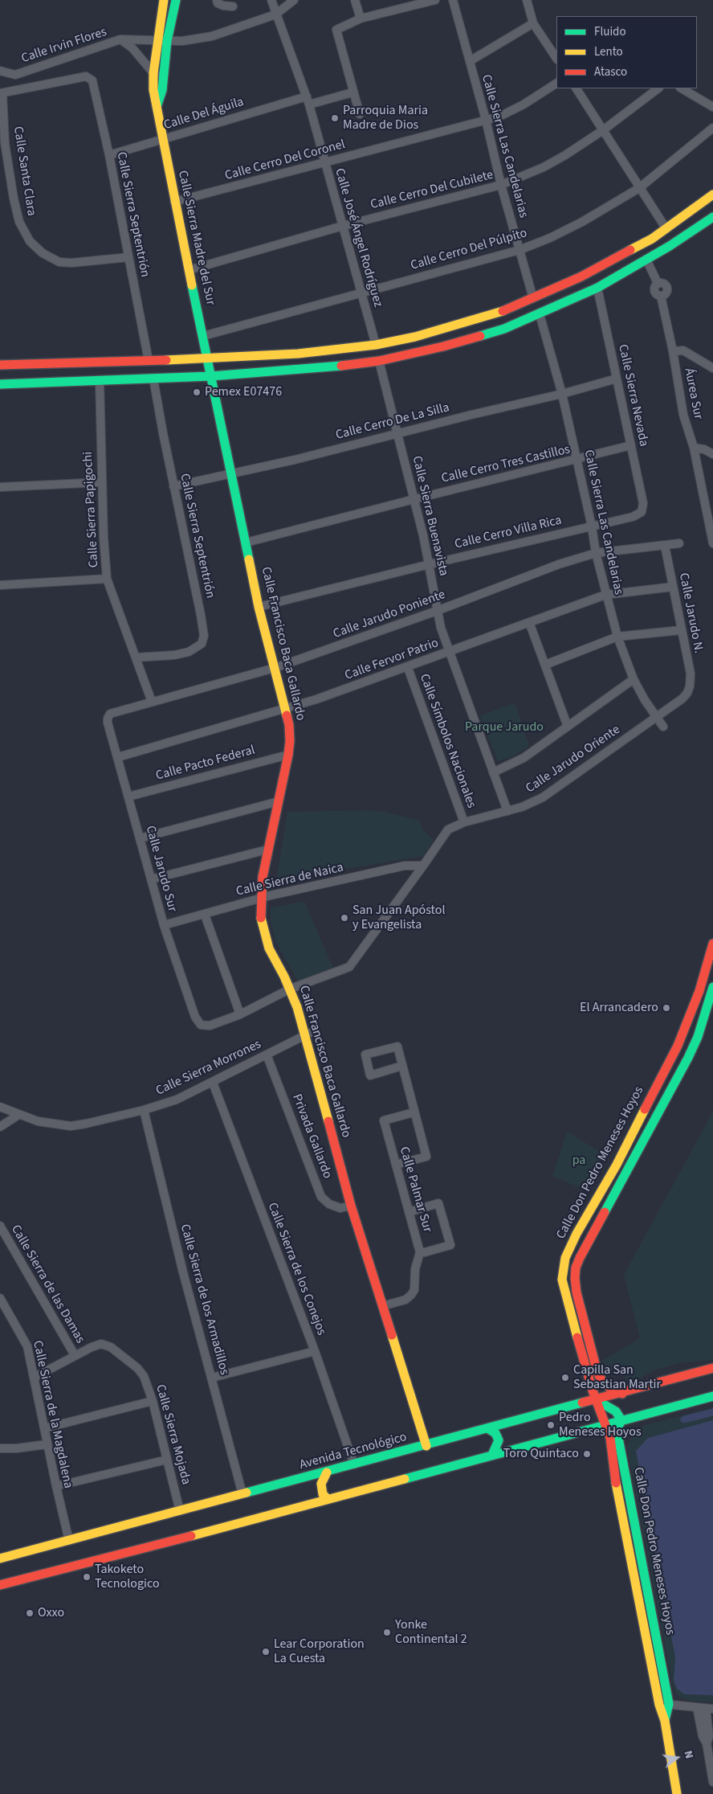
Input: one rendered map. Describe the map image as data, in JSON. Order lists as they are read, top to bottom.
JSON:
{
  "streets": {
    "street": [
      "Calle Irvin Flores",
      "Calle Del Águila",
      "Calle Sierra Las Candelarias",
      "Calle Cerro Del Coronel",
      "Calle Santa Clara",
      "Calle Cerro Del Cubilete",
      "Calle Sierra Septentrión",
      "Calle Sierra Madre del Sur",
      "Calle José Ángel Rodríguez",
      "Calle Cerro Del Púlpito",
      "Áurea Sur",
      "Calle Sierra Nevada",
      "Calle Cerro De La Silla",
      "Calle Cerro Tres Castillos",
      "Calle Sierra Papigochi",
      "Calle Sierra Buenavista",
      "Calle Cerro Villa Rica",
      "Calle Jarudo N.",
      "Calle Jarudo Poniente",
      "Calle Francisco Baca Gallardo",
      "Calle Fervor Patrio",
      "Calle Símbolos Nacionales",
      "Calle Jarudo Oriente",
      "Calle Pacto Federal",
      "Calle Jarudo Sur",
      "Calle Sierra de Naica",
      "Calle Sierra Morrones",
      "Privada Gallardo",
      "Calle Don Pedro Meneses Hoyos",
      "Calle Palmar Sur",
      "Calle Sierra de los Conejos",
      "Calle Sierra de las Damas",
      "Calle Sierra de los Armadillos",
      "Calle Sierra de la Magdalena",
      "Calle Sierra Mojada",
      "Avenida Tecnológico"
    ]
  },
  "crossings": [
    ["Calle Irvin Flores", "Calle Sierra Madre del Sur"],
    ["Calle Irvin Flores", "Calle José Ángel Rodríguez"],
    ["Calle Del Águila", "Calle Sierra Septentrión"],
    ["Calle Del Águila", "Calle Sierra Madre del Sur"],
    ["Calle Del Águila", "Calle José Ángel Rodríguez"],
    ["Calle Sierra Las Candelarias", "Calle Cerro Del Coronel"],
    ["Calle Sierra Las Candelarias", "Calle Cerro Del Cubilete"],
    ["Calle Sierra Las Candelarias", "Calle Cerro Del Púlpito"],
    ["Calle Sierra Las Candelarias", "Calle Cerro De La Silla"],
    ["Calle Sierra Las Candelarias", "Calle Cerro Tres Castillos"],
    ["Calle Sierra Las Candelarias", "Calle Cerro Villa Rica"],
    ["Calle Sierra Las Candelarias", "Calle Jarudo Poniente"],
    ["Calle Sierra Las Candelarias", "Calle Fervor Patrio"],
    ["Calle Sierra Las Candelarias", "Calle Jarudo Oriente"],
    ["Calle Cerro Del Coronel", "Calle Sierra Madre del Sur"],
    ["Calle Cerro Del Coronel", "Calle José Ángel Rodríguez"],
    ["Calle Santa Clara", "Calle Sierra Septentrión"],
    ["Calle Cerro Del Cubilete", "Calle Sierra Madre del Sur"],
    ["Calle Cerro Del Cubilete", "Calle José Ángel Rodríguez"],
    ["Calle Sierra Septentrión", "Calle Cerro De La Silla"],
    ["Calle Sierra Septentrión", "Calle Sierra Papigochi"],
    ["Calle Sierra Madre del Sur", "Calle Cerro Del Púlpito"],
    ["Calle Sierra Madre del Sur", "Calle Francisco Baca Gallardo"],
    ["Calle José Ángel Rodríguez", "Calle Cerro Del Púlpito"],
    ["Calle Sierra Nevada", "Calle Cerro De La Silla"],
    ["Calle Sierra Nevada", "Calle Cerro Tres Castillos"],
    ["Calle Sierra Nevada", "Calle Cerro Villa Rica"],
    ["Calle Cerro De La Silla", "Calle Sierra Buenavista"],
    ["Calle Cerro De La Silla", "Calle Francisco Baca Gallardo"],
    ["Calle Cerro Tres Castillos", "Calle Sierra Buenavista"],
    ["Calle Cerro Tres Castillos", "Calle Francisco Baca Gallardo"],
    ["Calle Sierra Papigochi", "Calle Jarudo Poniente"],
    ["Calle Sierra Buenavista", "Calle Cerro Villa Rica"],
    ["Calle Sierra Buenavista", "Calle Jarudo Poniente"],
    ["Calle Sierra Buenavista", "Calle Fervor Patrio"],
    ["Calle Sierra Buenavista", "Calle Jarudo Oriente"],
    ["Calle Cerro Villa Rica", "Calle Francisco Baca Gallardo"],
    ["Calle Jarudo N.", "Calle Jarudo Poniente"],
    ["Calle Jarudo N.", "Calle Fervor Patrio"],
    ["Calle Jarudo N.", "Calle Jarudo Oriente"],
    ["Calle Jarudo Poniente", "Calle Francisco Baca Gallardo"],
    ["Calle Jarudo Poniente", "Calle Jarudo Sur"],
    ["Calle Francisco Baca Gallardo", "Calle Fervor Patrio"],
    ["Calle Francisco Baca Gallardo", "Calle Jarudo Oriente"],
    ["Calle Francisco Baca Gallardo", "Calle Pacto Federal"],
    ["Calle Francisco Baca Gallardo", "Calle Sierra de Naica"],
    ["Calle Francisco Baca Gallardo", "Calle Sierra Morrones"],
    ["Calle Francisco Baca Gallardo", "Privada Gallardo"],
    ["Calle Francisco Baca Gallardo", "Calle Palmar Sur"],
    ["Calle Francisco Baca Gallardo", "Avenida Tecnológico"],
    ["Calle Fervor Patrio", "Calle Símbolos Nacionales"],
    ["Calle Fervor Patrio", "Calle Jarudo Sur"],
    ["Calle Símbolos Nacionales", "Calle Jarudo Oriente"],
    ["Calle Jarudo Oriente", "Calle Jarudo Sur"],
    ["Calle Jarudo Oriente", "Calle Sierra de Naica"],
    ["Calle Pacto Federal", "Calle Jarudo Sur"],
    ["Calle Jarudo Sur", "Calle Sierra de Naica"],
    ["Calle Sierra Morrones", "Privada Gallardo"],
    ["Calle Sierra Morrones", "Calle Sierra de los Conejos"],
    ["Calle Sierra Morrones", "Calle Sierra de los Armadillos"],
    ["Calle Don Pedro Meneses Hoyos", "Avenida Tecnológico"],
    ["Calle Sierra de los Conejos", "Avenida Tecnológico"],
    ["Calle Sierra de las Damas", "Calle Sierra Mojada"],
    ["Calle Sierra de los Armadillos", "Avenida Tecnológico"],
    ["Calle Sierra de la Magdalena", "Avenida Tecnológico"],
    ["Calle Sierra Mojada", "Avenida Tecnológico"]
  ],
  "parks": ["Parque Jarudo", "pa"],
  "places": [
    "Parroquia Maria Madre de Dios",
    "Pemex E07476",
    "San Juan Apóstol y Evangelista",
    "El Arrancadero",
    "Capilla San Sebastian Martir",
    "Pedro Meneses Hoyos",
    "Toro Quintaco",
    "Takoketo Tecnologico",
    "Oxxo",
    "Yonke Continental 2",
    "Lear Corporation La Cuesta"
  ],
  "legend": ["Fluido", "Lento", "Atasco"],
  "north": "right"
}
